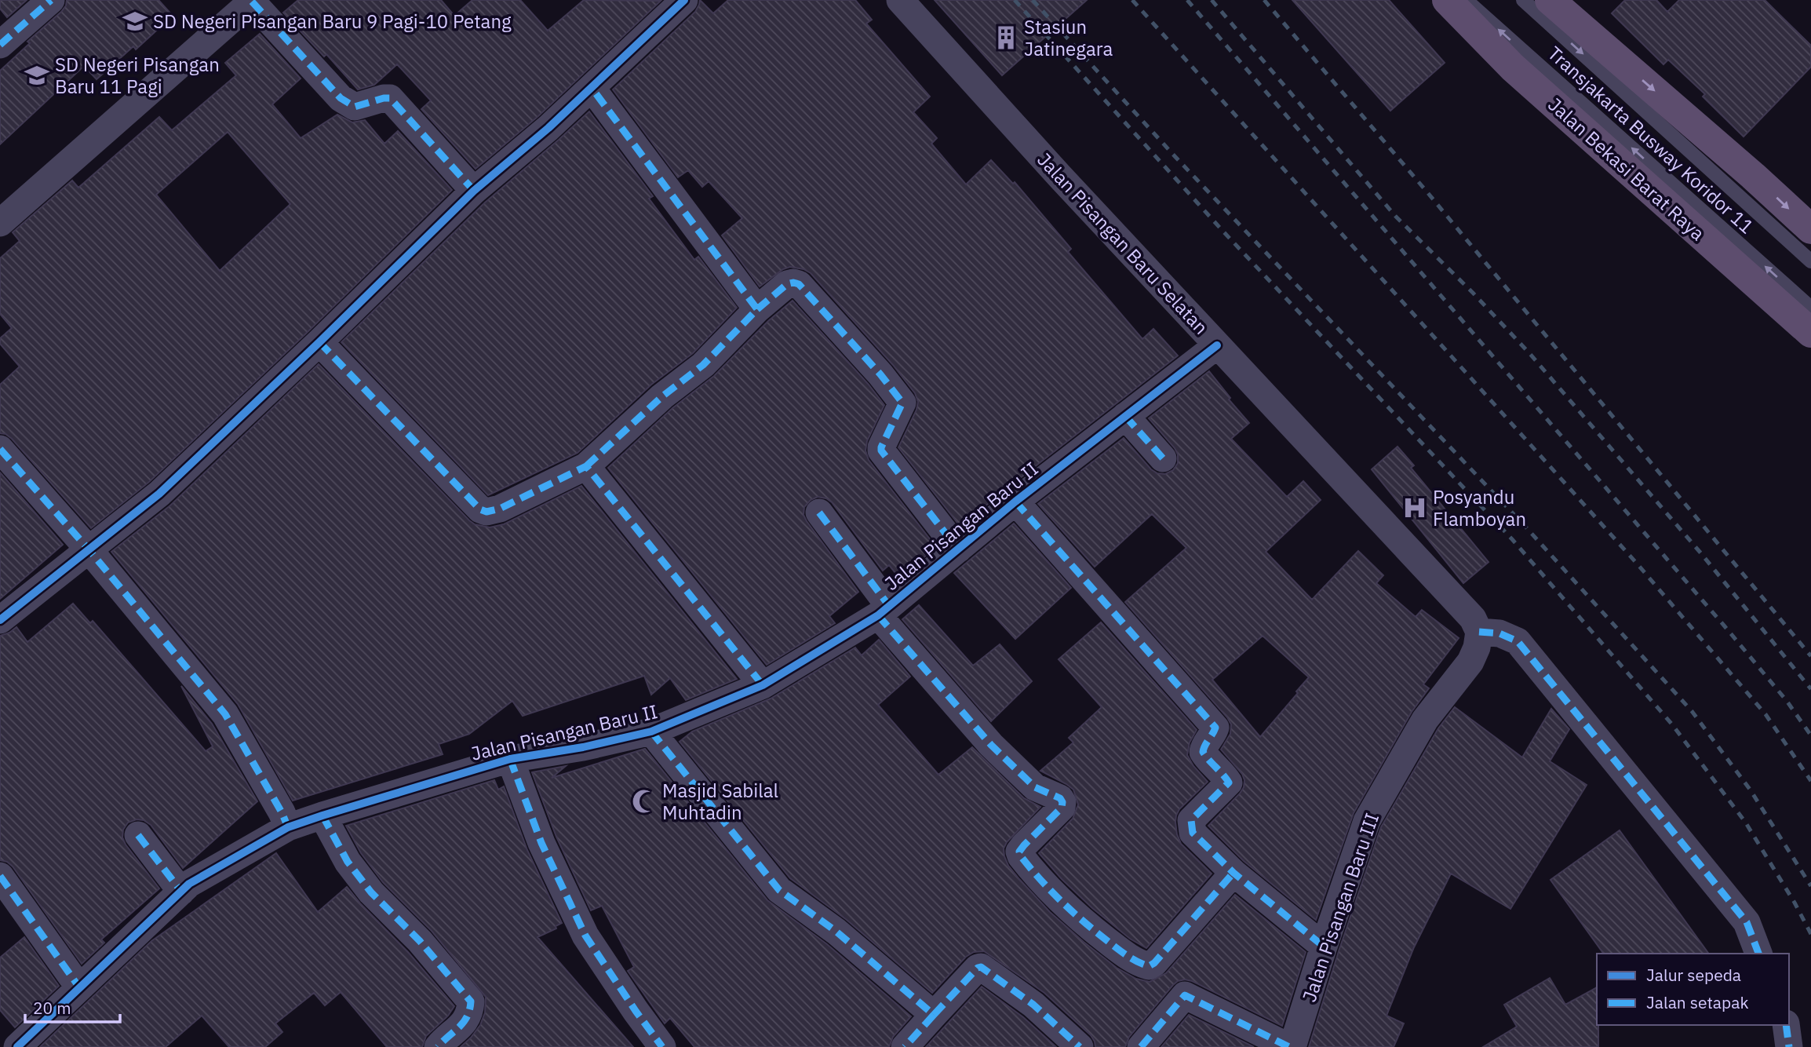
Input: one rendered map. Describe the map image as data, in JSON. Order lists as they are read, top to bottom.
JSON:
{
  "streets": {
    "main road": ["Jalan Bekasi Barat Raya"],
    "street": ["Jalan Pisangan Baru Selatan", "Jalan Pisangan Baru II", "Jalan Pisangan Baru III"],
    "lane": ["Transjakarta Busway Koridor 11"]
  },
  "crossings": [
    ["Jalan Pisangan Baru Selatan", "Jalan Pisangan Baru II"],
    ["Jalan Pisangan Baru Selatan", "Jalan Pisangan Baru III"]
  ],
  "places": {
    "school or university": ["SD Negeri Pisangan Baru 9 Pagi-10 Petang", "SD Negeri Pisangan Baru 11 Pagi"],
    "building": ["Stasiun Jatinegara"],
    "hospital": ["Posyandu Flamboyan"],
    "mosque": ["Masjid Sabilal Muhtadin"]
  },
  "legend": ["Jalur sepeda", "Jalan setapak"],
  "scale_bar": "20 m"
}
